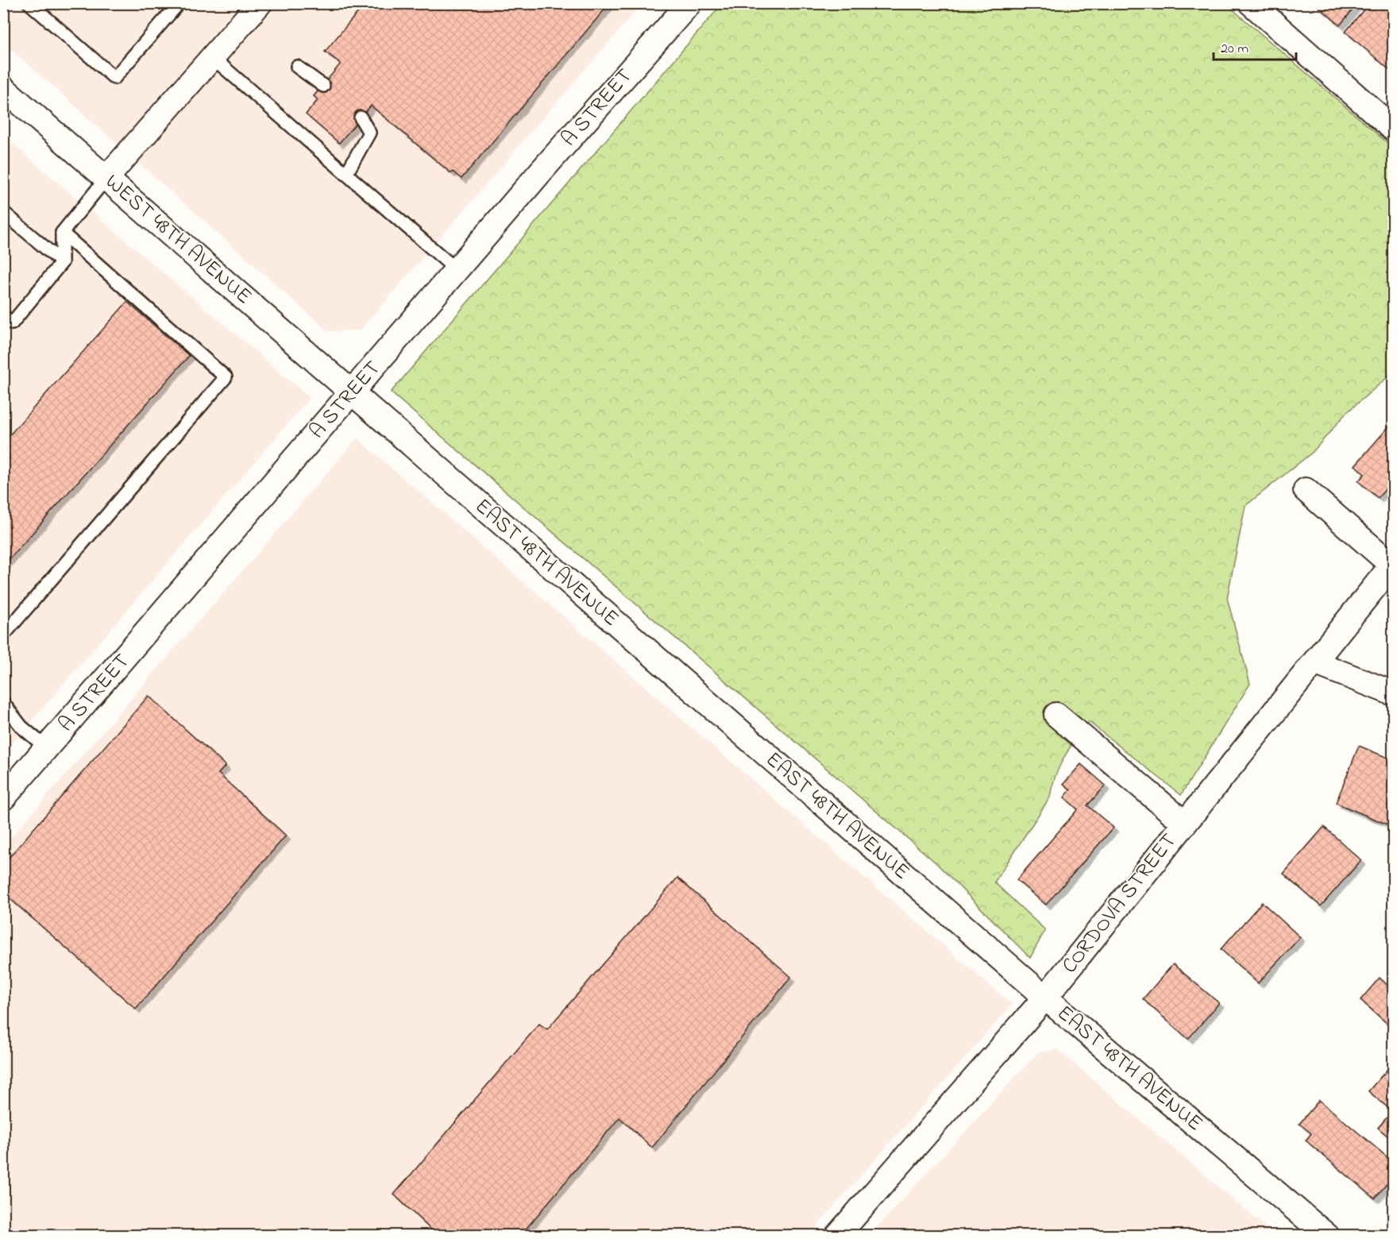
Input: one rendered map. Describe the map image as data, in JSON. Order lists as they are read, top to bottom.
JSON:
{
  "streets": {
    "street": [
      "A STREET",
      "WEST 48TH AVENUE",
      "EAST 48TH AVENUE",
      "CORDOVA STREET"
    ]
  },
  "crossings": [
    ["A STREET", "WEST 48TH AVENUE"],
    ["A STREET", "EAST 48TH AVENUE"],
    ["WEST 48TH AVENUE", "EAST 48TH AVENUE"],
    ["EAST 48TH AVENUE", "CORDOVA STREET"]
  ],
  "scale_bar": "20 m"
}
